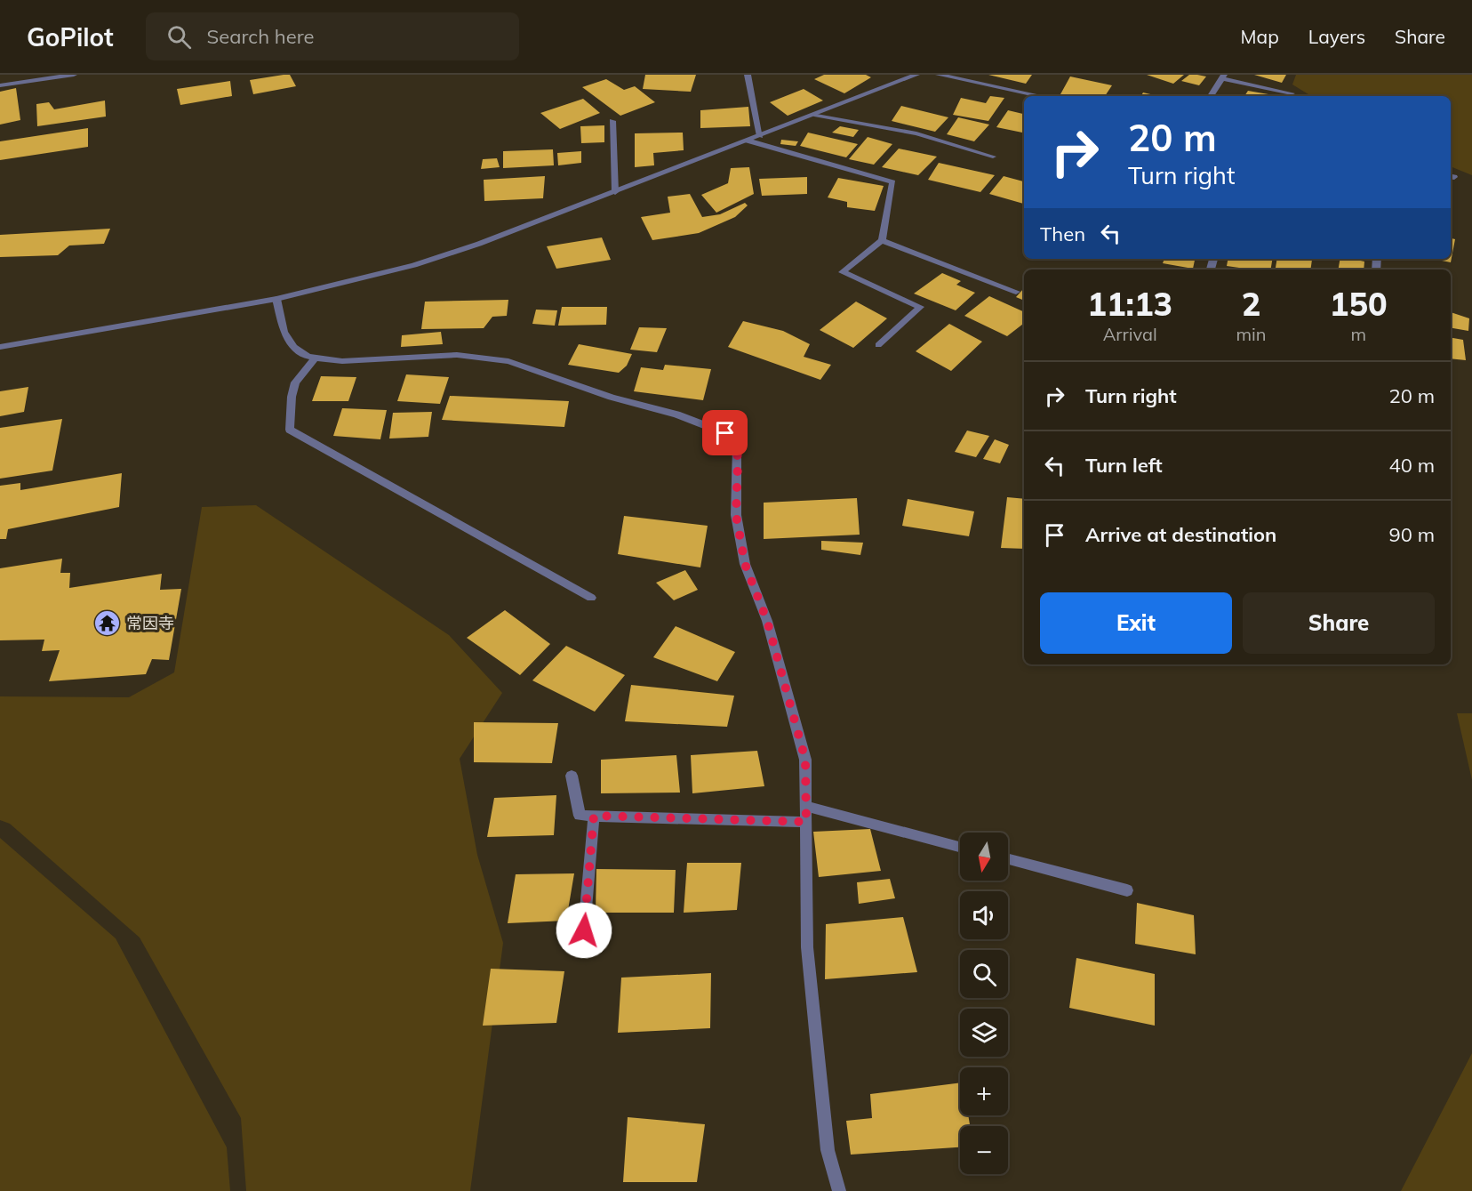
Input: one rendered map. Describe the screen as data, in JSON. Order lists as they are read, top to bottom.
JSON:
{
  "places": {
    "temple": ["常因寺"]
  },
  "north": "bottom",
  "page": {
    "header": "GoPilot",
    "search": "Search here",
    "nav": ["Map", "Layers", "Share"],
    "turn": ["20 m", "Turn right"],
    "then": "Then",
    "eta": [
      "11:13",
      "Arrival",
      "2",
      "min",
      "150",
      "m"
    ],
    "list": [
      {
        "name": "Turn right",
        "value": "20 m"
      },
      {
        "name": "Turn left",
        "value": "40 m"
      },
      {
        "name": "Arrive at destination",
        "value": "90 m"
      }
    ],
    "buttons": ["Exit", "Share"],
    "map_buttons": ["+", "−"]
  }
}
